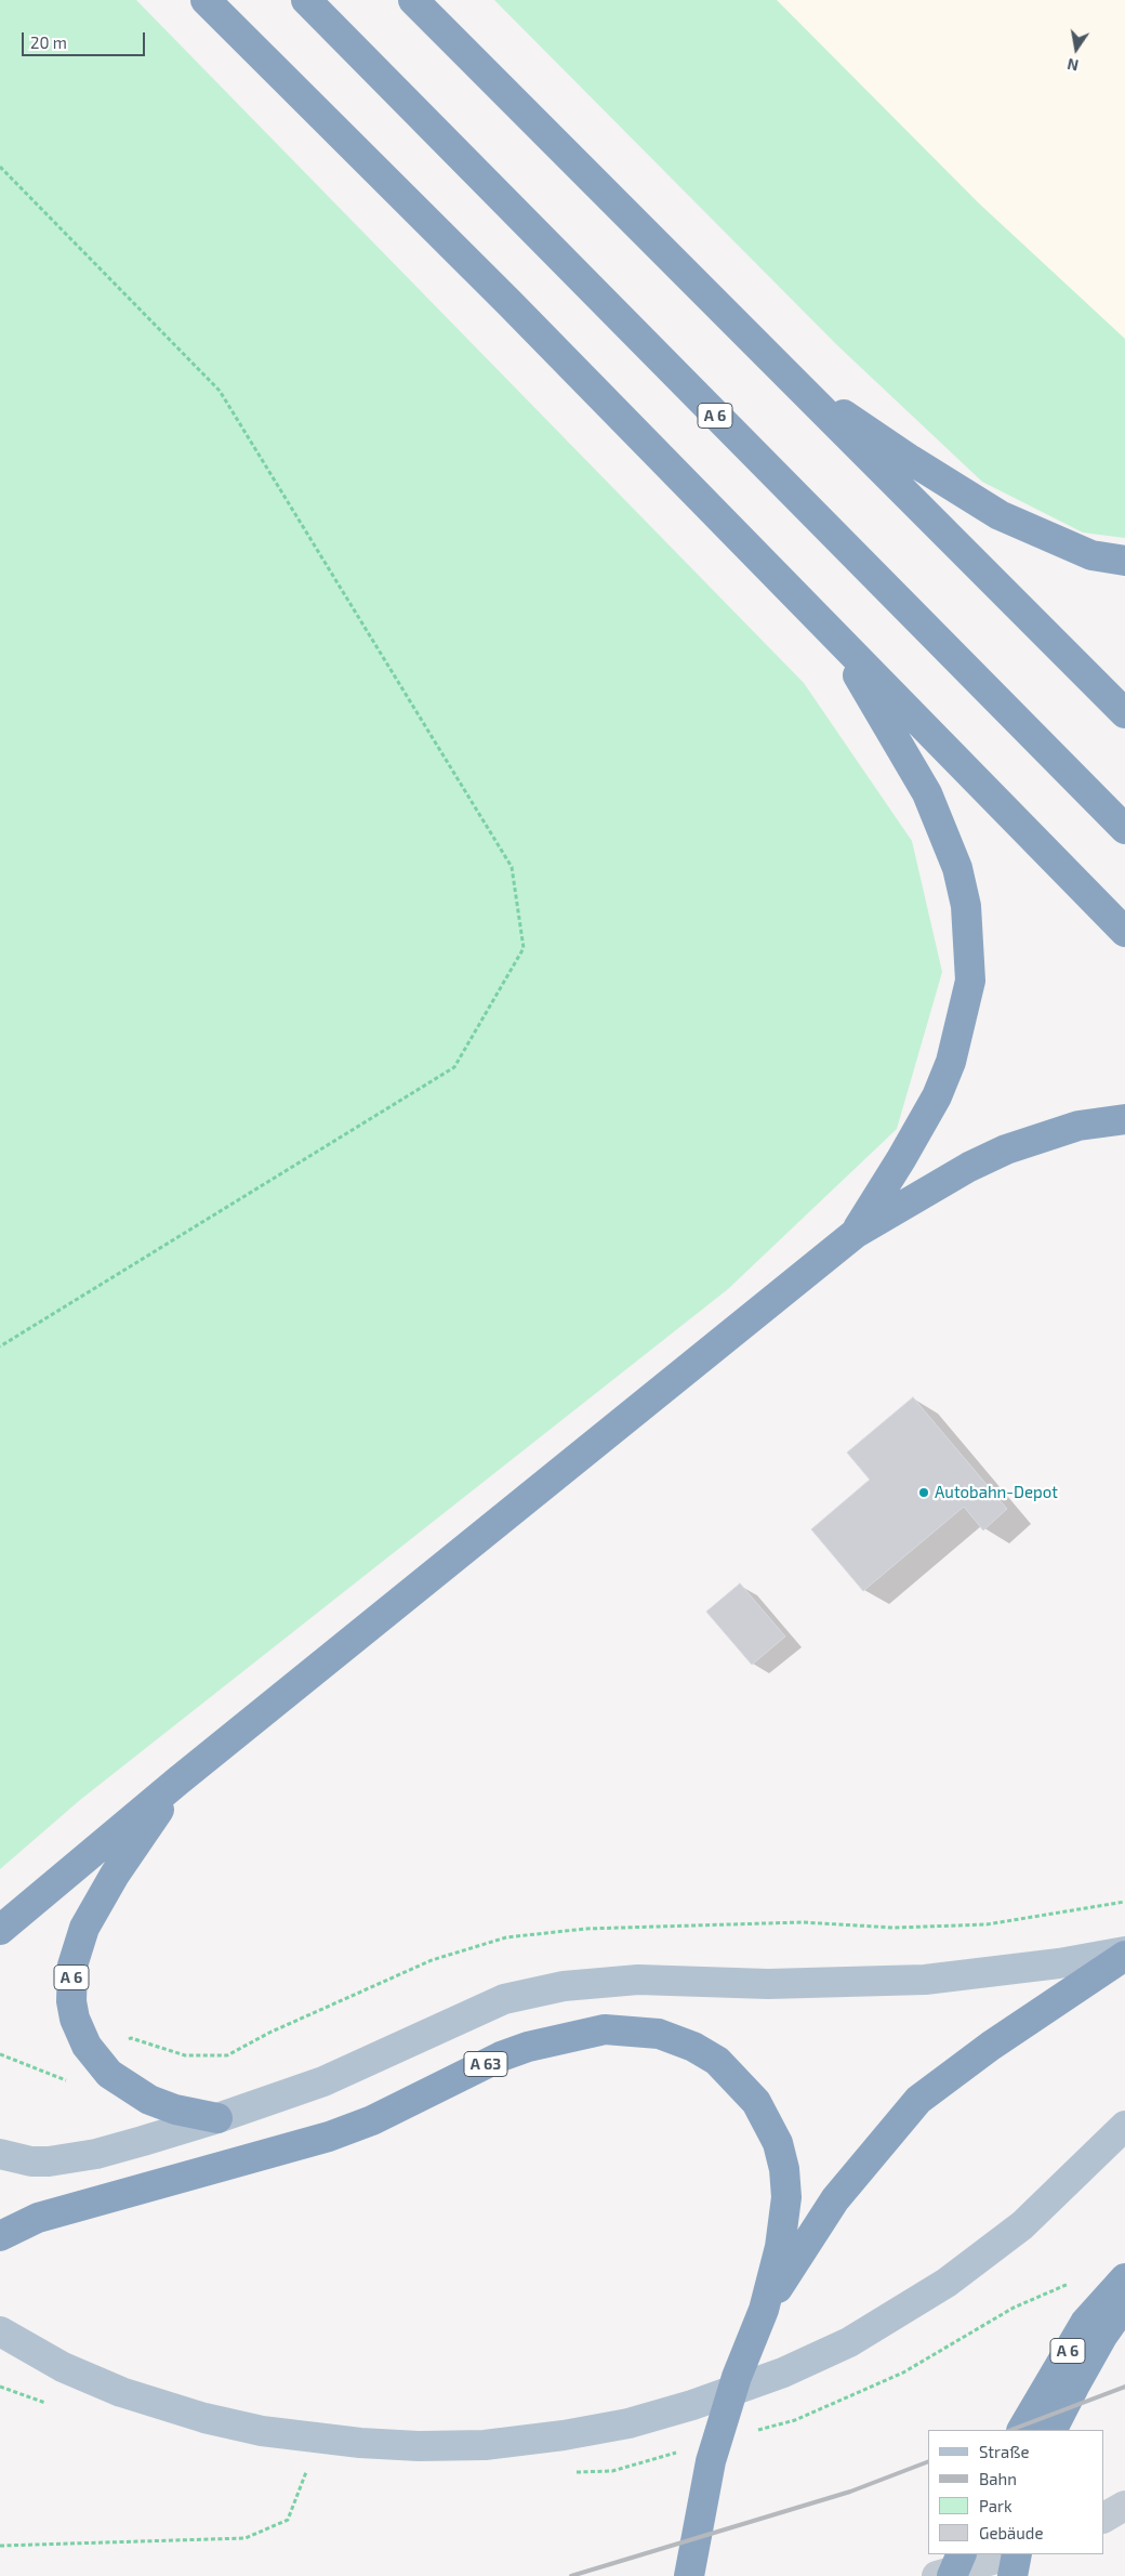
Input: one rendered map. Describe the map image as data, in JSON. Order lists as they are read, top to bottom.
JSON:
{
  "streets": {
    "highway": ["A 6", "A 63"]
  },
  "places": ["Autobahn-Depot"],
  "legend": [
    "Straße",
    "Bahn",
    "Park",
    "Gebäude"
  ],
  "scale_bar": "20 m",
  "north": "bottom"
}
